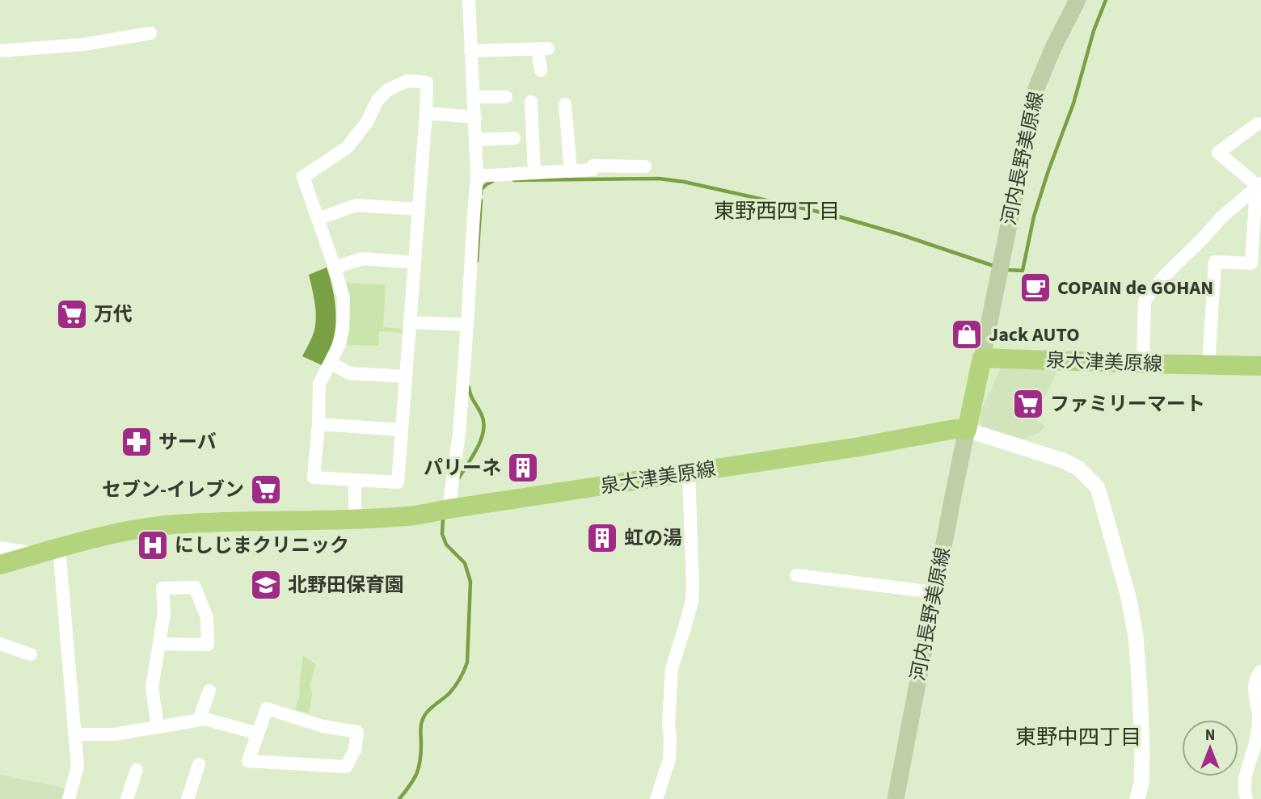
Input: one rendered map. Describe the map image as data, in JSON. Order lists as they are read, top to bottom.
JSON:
{
  "streets": {
    "main road": ["河内長野美原線", "泉大津美原線"]
  },
  "crossings": [
    ["河内長野美原線", "泉大津美原線"]
  ],
  "districts": ["東野西四丁目", "東野中四丁目"],
  "places": {
    "cafe": ["COPAIN de GOHAN"],
    "supermarket": ["万代", "ファミリーマート", "セブン-イレブン"],
    "shop": ["Jack AUTO"],
    "pharmacy": ["サーバ"],
    "building": ["パリーネ", "虹の湯"],
    "hospital": ["にしじまクリニック"],
    "school or university": ["北野田保育園"]
  },
  "north": "top"
}
